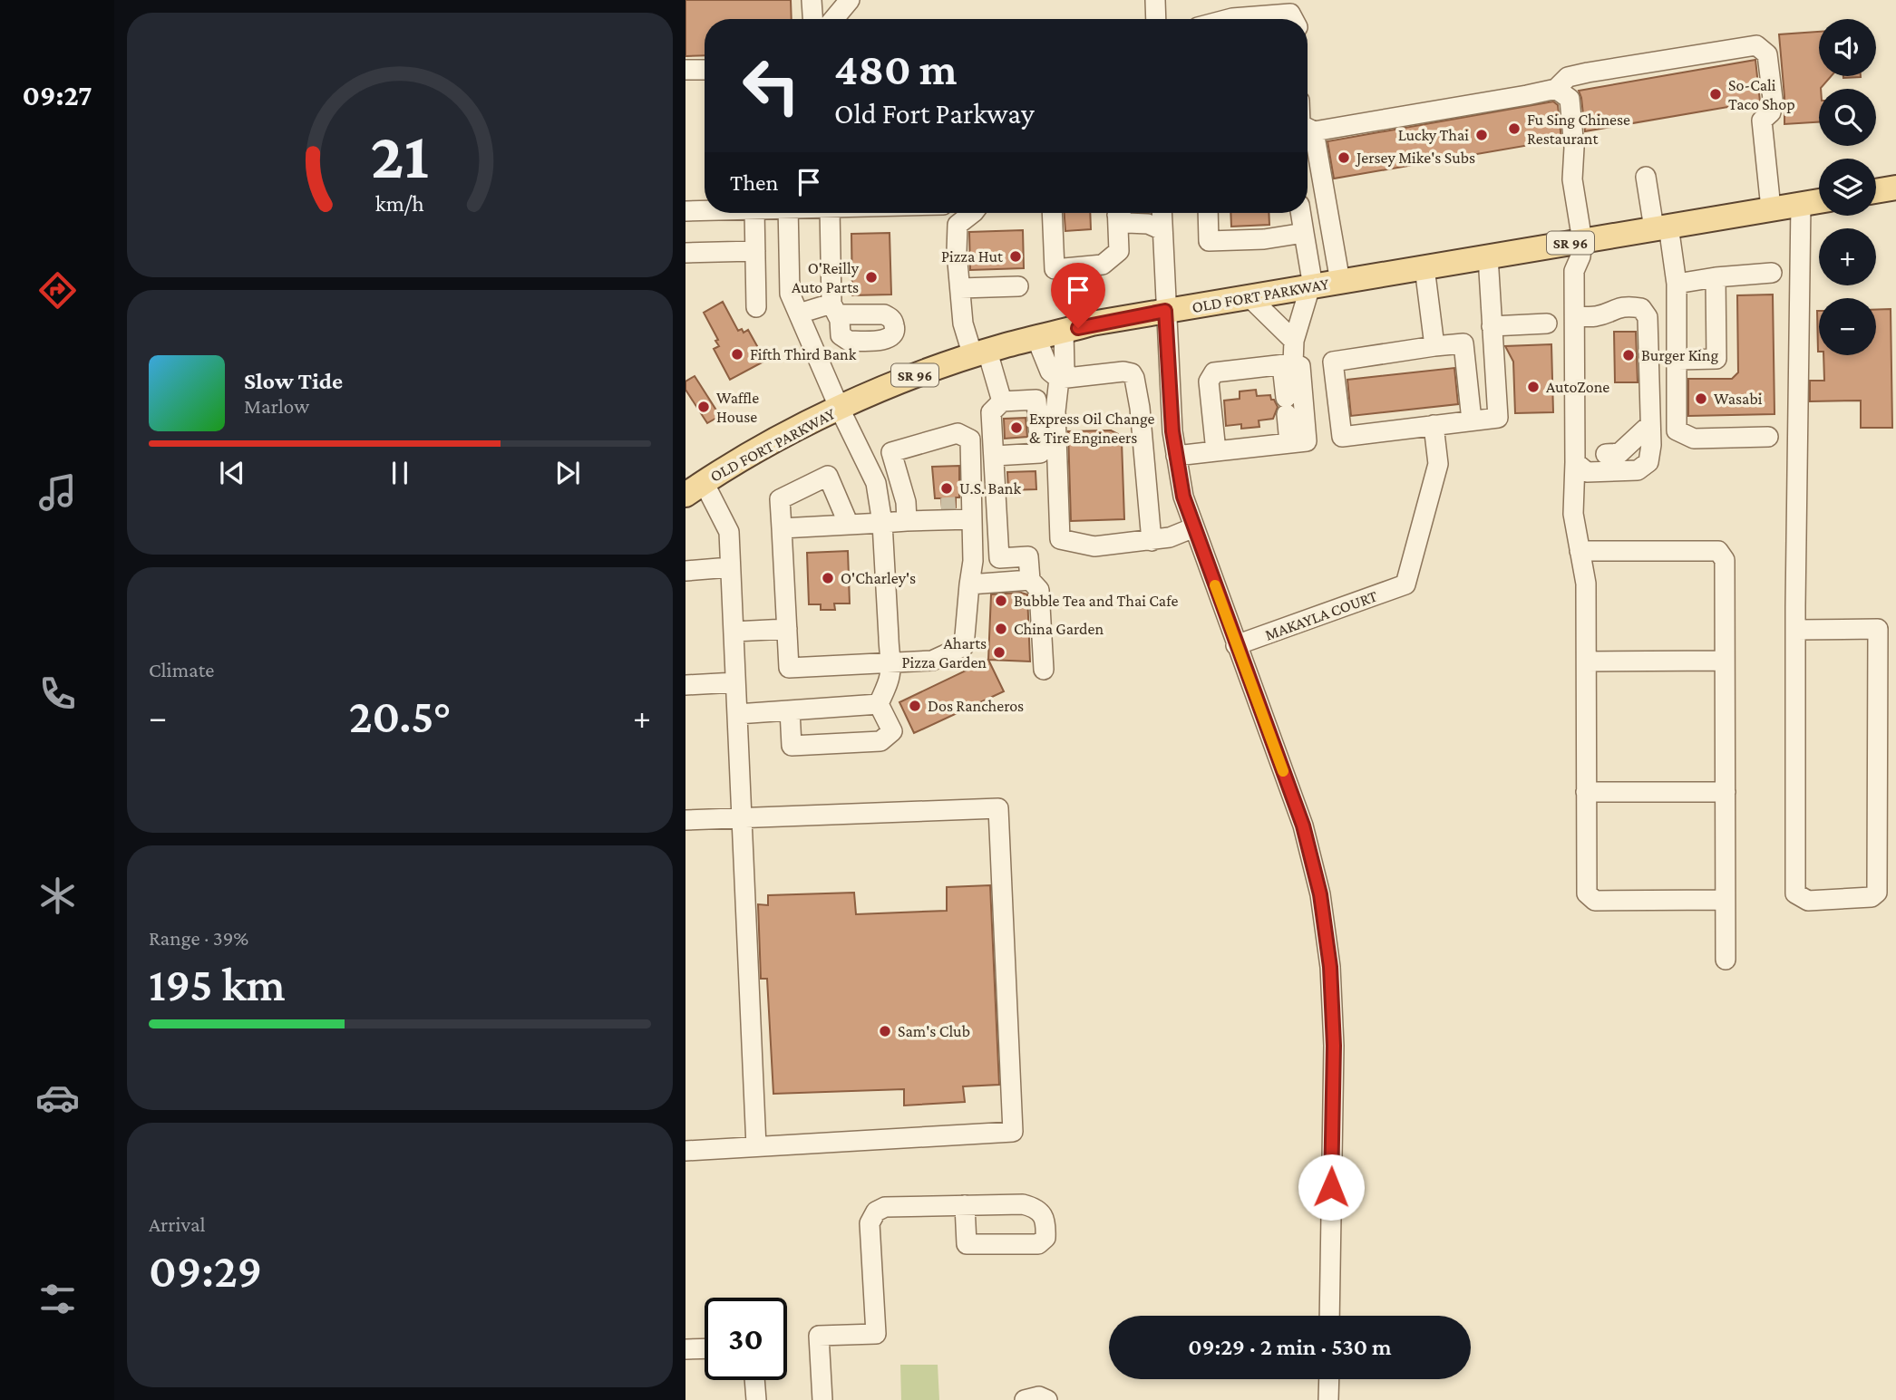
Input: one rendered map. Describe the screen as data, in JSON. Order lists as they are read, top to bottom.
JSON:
{
  "streets": {
    "main road": ["SR 96", "OLD FORT PARKWAY"],
    "street": ["MAKAYLA COURT"]
  },
  "places": [
    "So-Cali Taco Shop",
    "Fu Sing Chinese Restaurant",
    "Lucky Thai",
    "Jersey Mike's Subs",
    "Pizza Hut",
    "O'Reilly Auto Parts",
    "Fifth Third Bank",
    "Burger King",
    "AutoZone",
    "Wasabi",
    "Waffle House",
    "Express Oil Change & Tire Engineers",
    "U.S. Bank",
    "O'Charley's",
    "Bubble Tea and Thai Cafe",
    "China Garden",
    "Aharts Pizza Garden",
    "Dos Rancheros",
    "Sam's Club"
  ],
  "page": {
    "tabs": "09:27",
    "map_buttons": ["+", "−"],
    "turn": ["480 m", "Old Fort Parkway"],
    "then": "Then",
    "song": ["Slow Tide", "Marlow"],
    "tile": [
      "Climate",
      ["Range · 39%", "195 km"],
      ["Arrival", "09:29"]
    ],
    "heat": ["−", "20.5°", "+"],
    "limit": "30",
    "trip": "09:29 · 2 min · 530 m",
    "gauge": ["21", "km/h"]
  }
}
